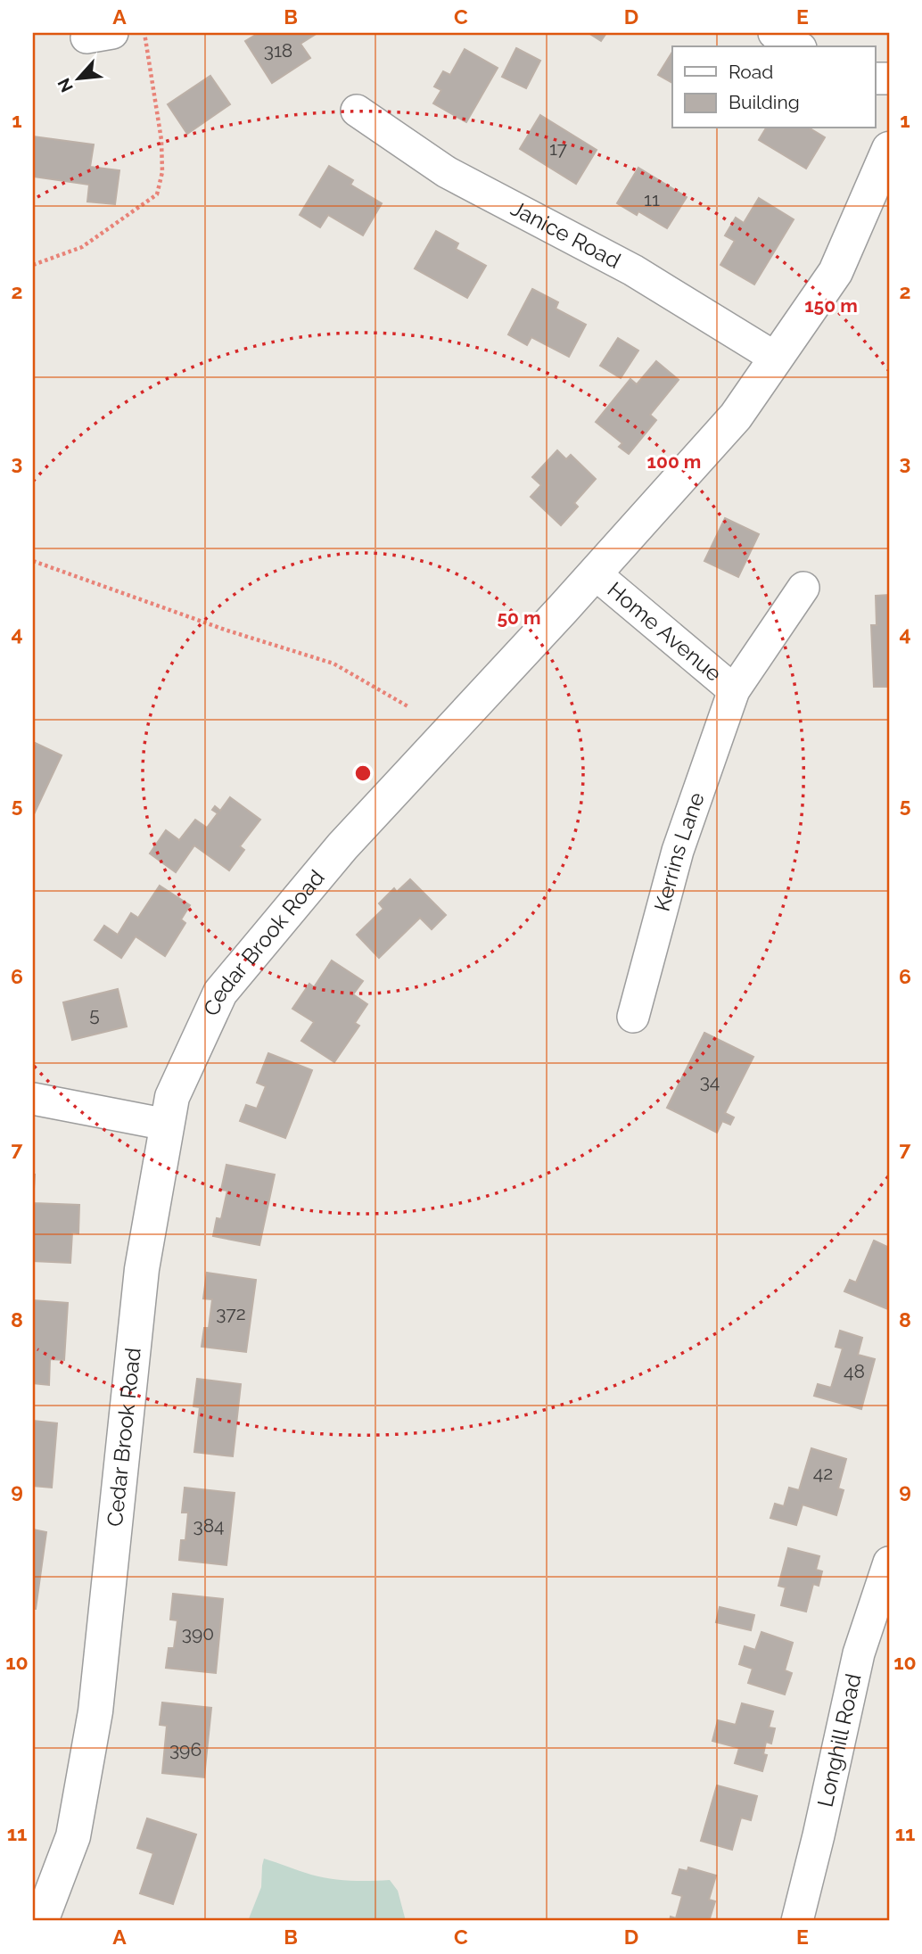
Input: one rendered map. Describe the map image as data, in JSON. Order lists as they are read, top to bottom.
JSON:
{
  "streets": {
    "street": [
      "Janice Road",
      "Home Avenue",
      "Kerrins Lane",
      "Cedar Brook Road",
      "Longhill Road"
    ]
  },
  "crossings": [
    ["Janice Road", "Cedar Brook Road"],
    ["Home Avenue", "Kerrins Lane"],
    ["Home Avenue", "Cedar Brook Road"]
  ],
  "house_numbers": [
    "318",
    "17",
    "11",
    "5",
    "34",
    "372",
    "48",
    "42",
    "384",
    "390",
    "396"
  ],
  "legend": ["Road", "Building"],
  "north": "bottom left",
  "grid": {
    "columns": [
      "A",
      "B",
      "C",
      "D",
      "E"
    ],
    "rows": [
      "1",
      "2",
      "3",
      "4",
      "5",
      "6",
      "7",
      "8",
      "9",
      "10",
      "11"
    ]
  },
  "rings": ["150 m", "100 m", "50 m"]
}
